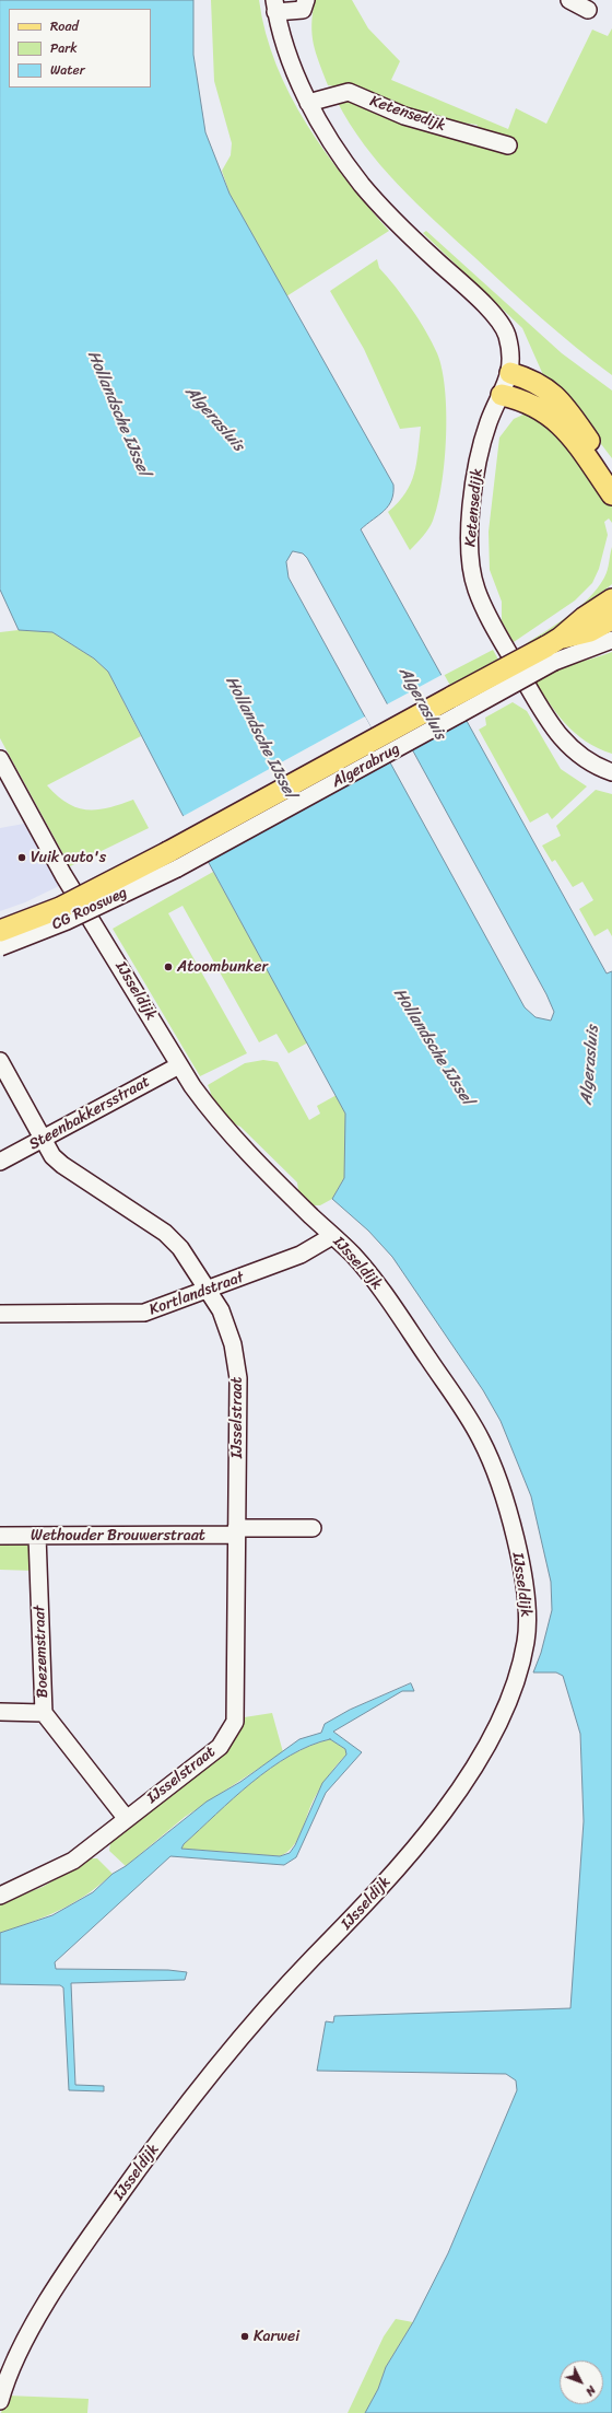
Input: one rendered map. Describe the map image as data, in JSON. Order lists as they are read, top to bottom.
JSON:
{
  "streets": {
    "main road": ["Algerabrug", "CG Roosweg"],
    "street": [
      "Ketensedijk",
      "IJsseldijk",
      "Steenbakkersstraat",
      "Kortlandstraat",
      "IJsselstraat",
      "Wethouder Brouwerstraat",
      "Boezemstraat"
    ]
  },
  "crossings": [
    ["Algerabrug", "CG Roosweg"],
    ["IJsseldijk", "Steenbakkersstraat"],
    ["IJsseldijk", "Kortlandstraat"],
    ["Steenbakkersstraat", "IJsselstraat"],
    ["Kortlandstraat", "IJsselstraat"],
    ["IJsselstraat", "Wethouder Brouwerstraat"],
    ["IJsselstraat", "Boezemstraat"],
    ["Wethouder Brouwerstraat", "Boezemstraat"]
  ],
  "water": ["Hollandsche IJssel", "Algerasluis"],
  "places": ["Vuik auto's", "Atoombunker", "Karwei"],
  "legend": ["Road", "Park", "Water"],
  "north": "bottom right"
}
